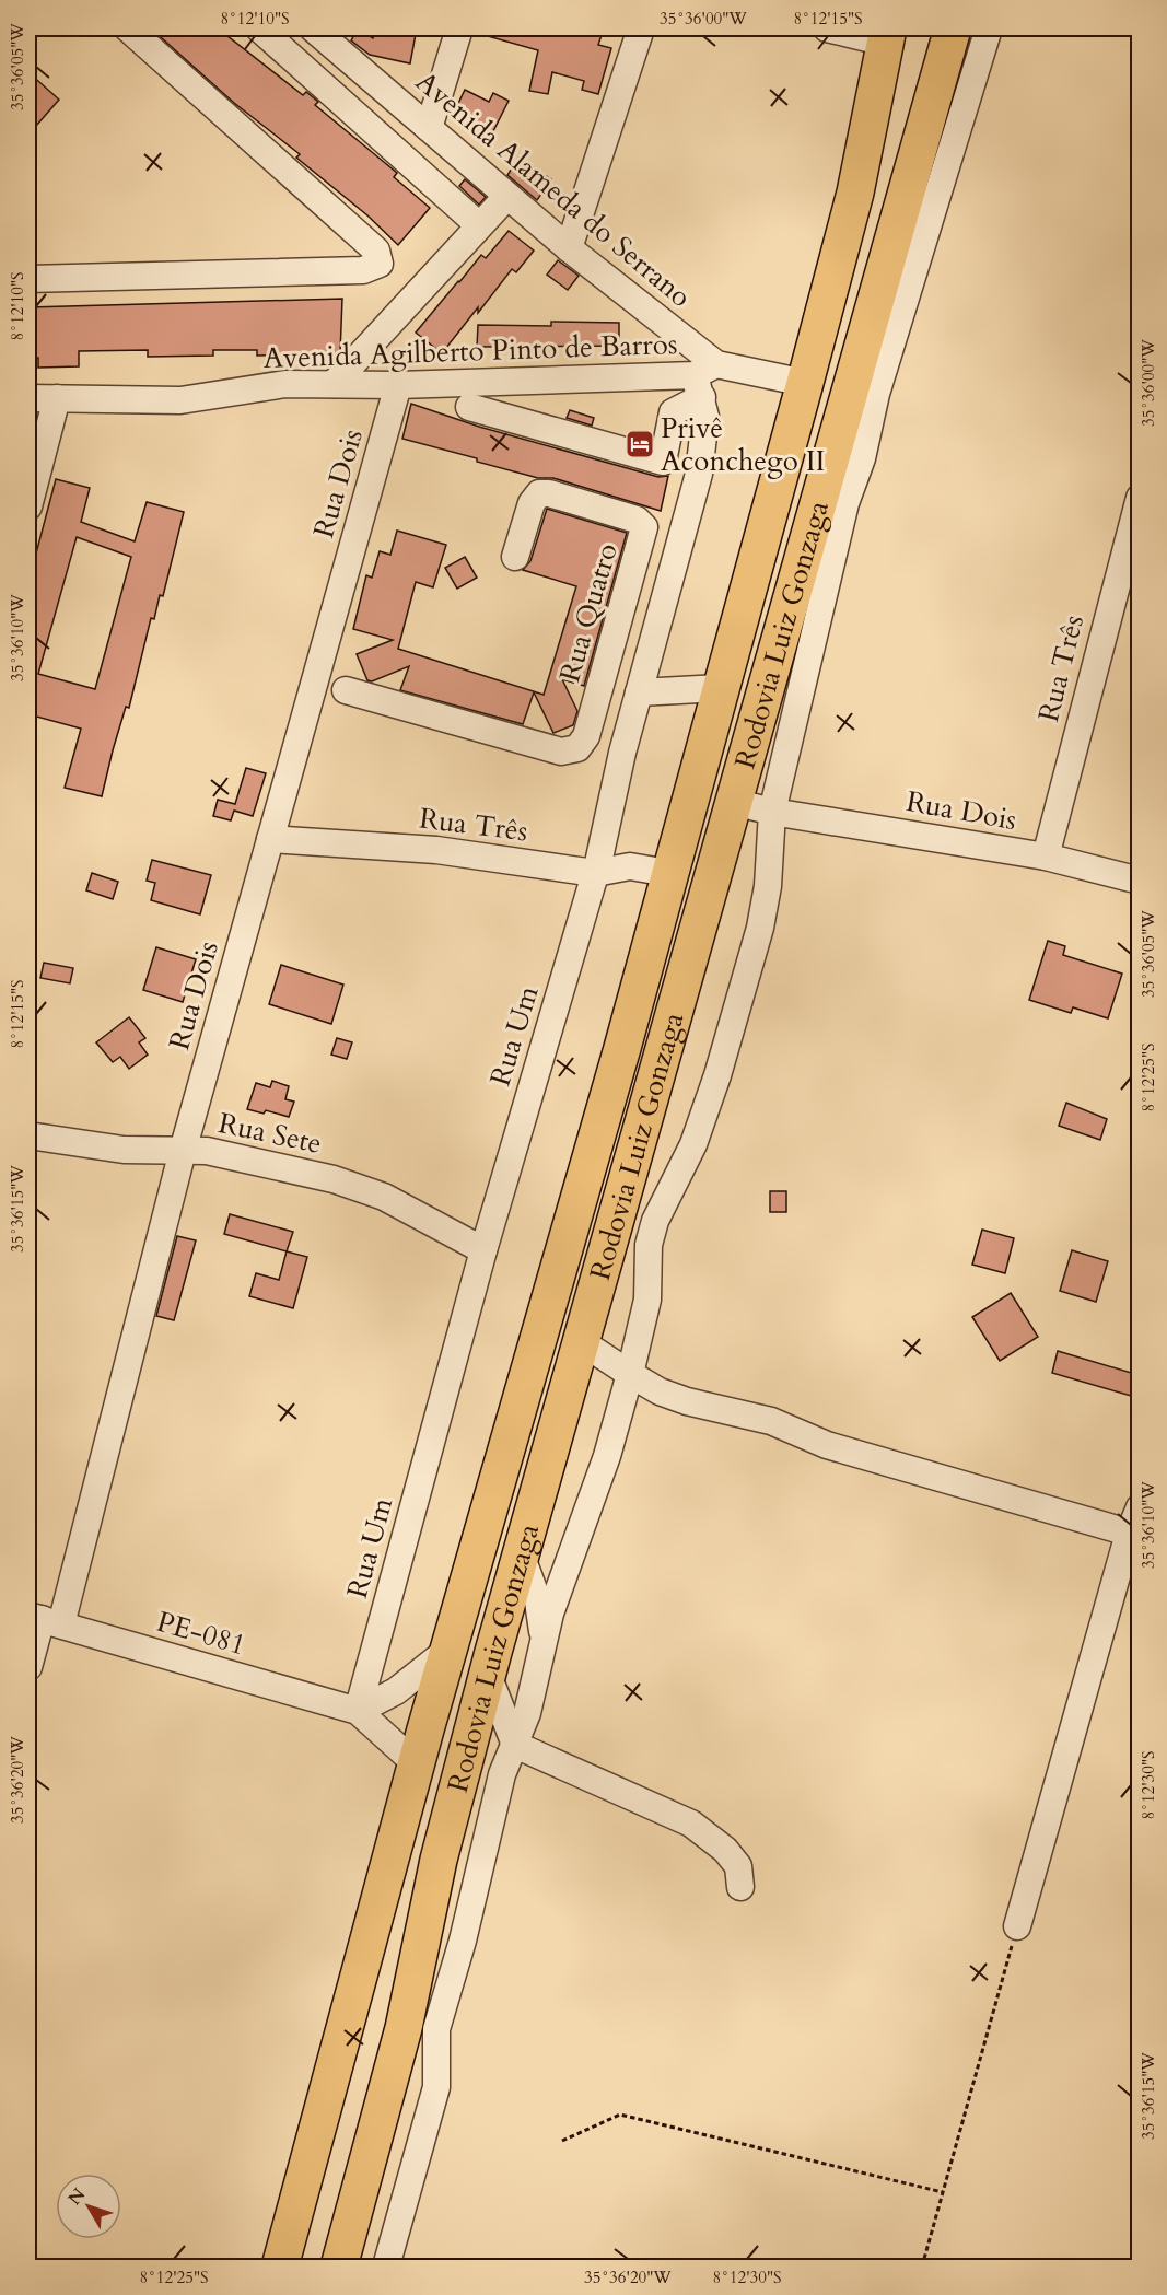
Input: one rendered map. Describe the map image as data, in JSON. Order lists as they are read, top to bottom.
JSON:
{
  "streets": {
    "highway": ["Rodovia Luiz Gonzaga"],
    "street": [
      "Avenida Alameda do Serrano",
      "Avenida Agilberto Pinto de Barros",
      "Rua Dois",
      "Rua Quatro",
      "Rua Três",
      "Rua Um",
      "Rua Sete",
      "PE-081"
    ]
  },
  "crossings": [
    ["Avenida Alameda do Serrano", "Avenida Agilberto Pinto de Barros"],
    ["Avenida Alameda do Serrano", "Rodovia Luiz Gonzaga"],
    ["Avenida Alameda do Serrano", "Rua Um"],
    ["Avenida Agilberto Pinto de Barros", "Rua Dois"],
    ["Avenida Agilberto Pinto de Barros", "Rua Um"],
    ["Rua Dois", "Rodovia Luiz Gonzaga"],
    ["Rua Dois", "Rua Três"],
    ["Rua Dois", "Rua Sete"],
    ["Rua Dois", "PE-081"],
    ["Rodovia Luiz Gonzaga", "Rua Três"],
    ["Rua Três", "Rua Um"],
    ["Rua Um", "Rua Sete"],
    ["Rua Um", "PE-081"]
  ],
  "places": {
    "hotel": ["Privê Aconchego II"]
  },
  "north": "top left",
  "coordinates": [
    "8°12'10\"S",
    "35°36'00\"W",
    "8°12'15\"S",
    "35°36'05\"W",
    "35°36'10\"W",
    "8°12'25\"S",
    "35°36'15\"W",
    "35°36'20\"W",
    "8°12'30\"S"
  ]
}
